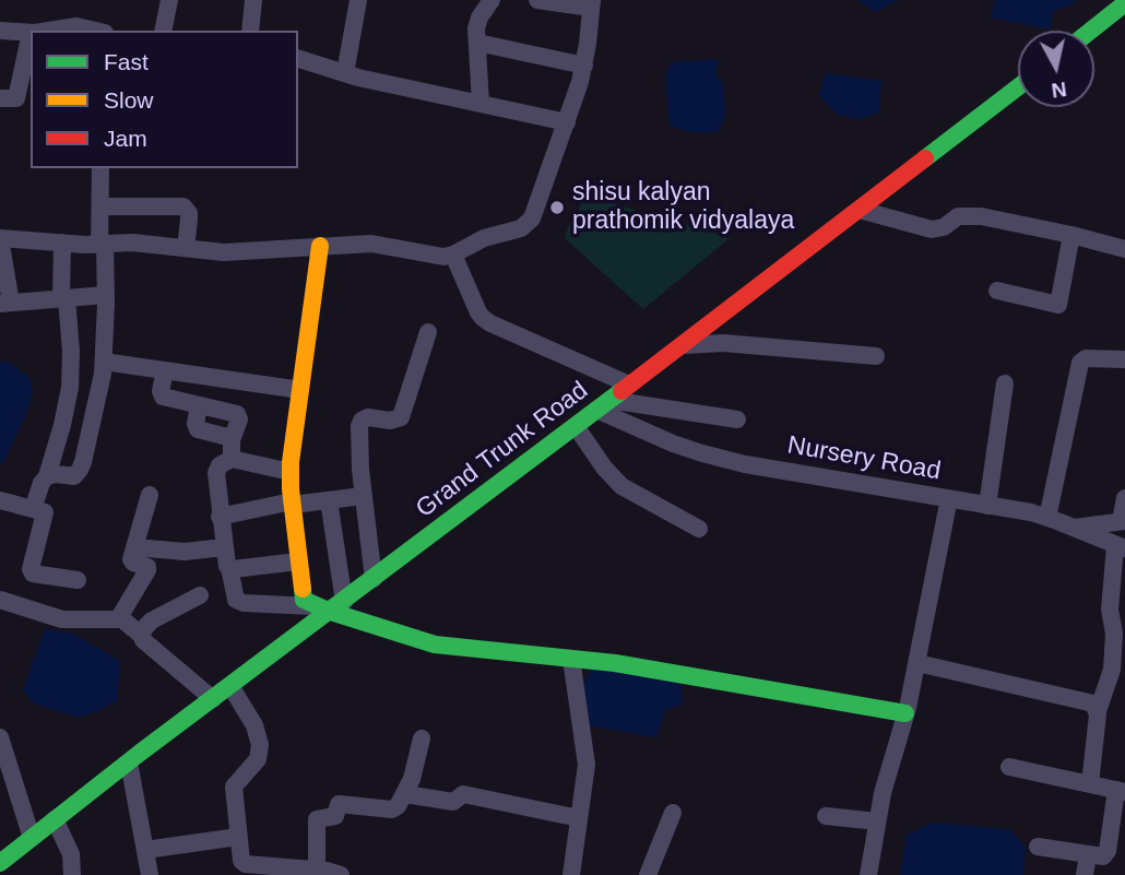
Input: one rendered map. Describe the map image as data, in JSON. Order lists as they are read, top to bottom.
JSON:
{
  "streets": {
    "main road": ["Grand Trunk Road"],
    "street": ["Nursery Road"]
  },
  "crossings": [
    ["Grand Trunk Road", "Nursery Road"]
  ],
  "places": ["shisu kalyan prathomik vidyalaya"],
  "legend": ["Fast", "Slow", "Jam"],
  "north": "bottom"
}
